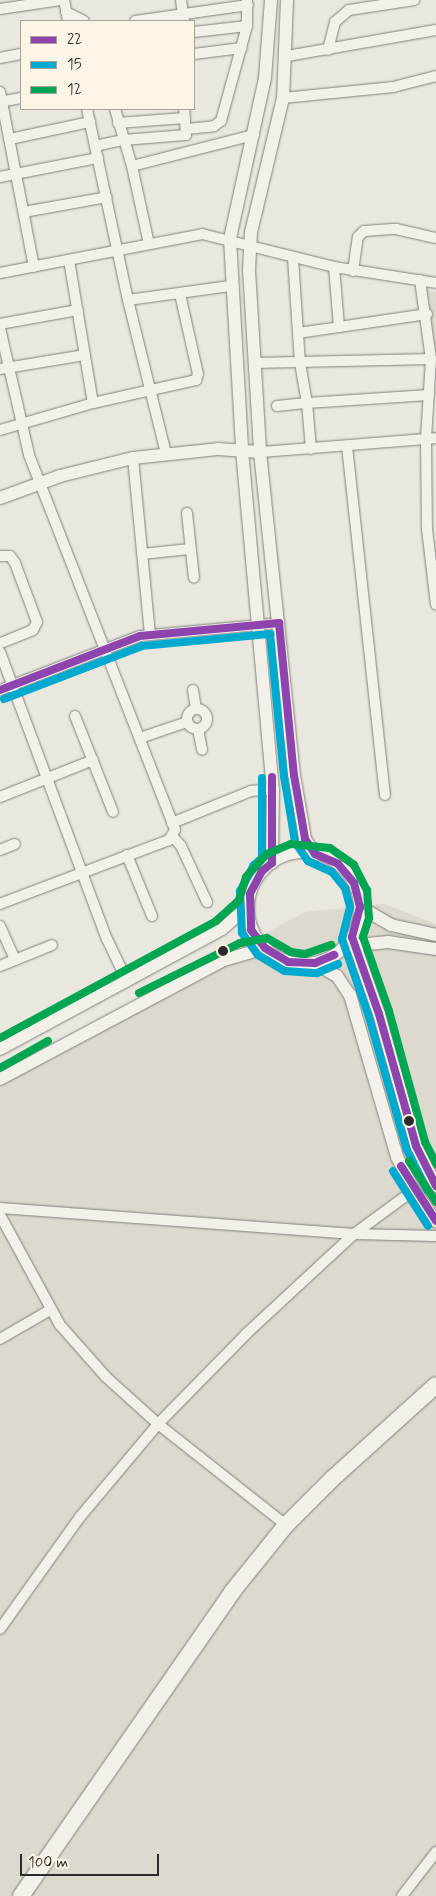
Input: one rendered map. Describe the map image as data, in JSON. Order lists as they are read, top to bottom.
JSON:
{
  "lines": ["transit line 22", "transit line 15", "transit line 12"],
  "legend": ["22", "15", "12"],
  "scale_bar": "100 m"
}
